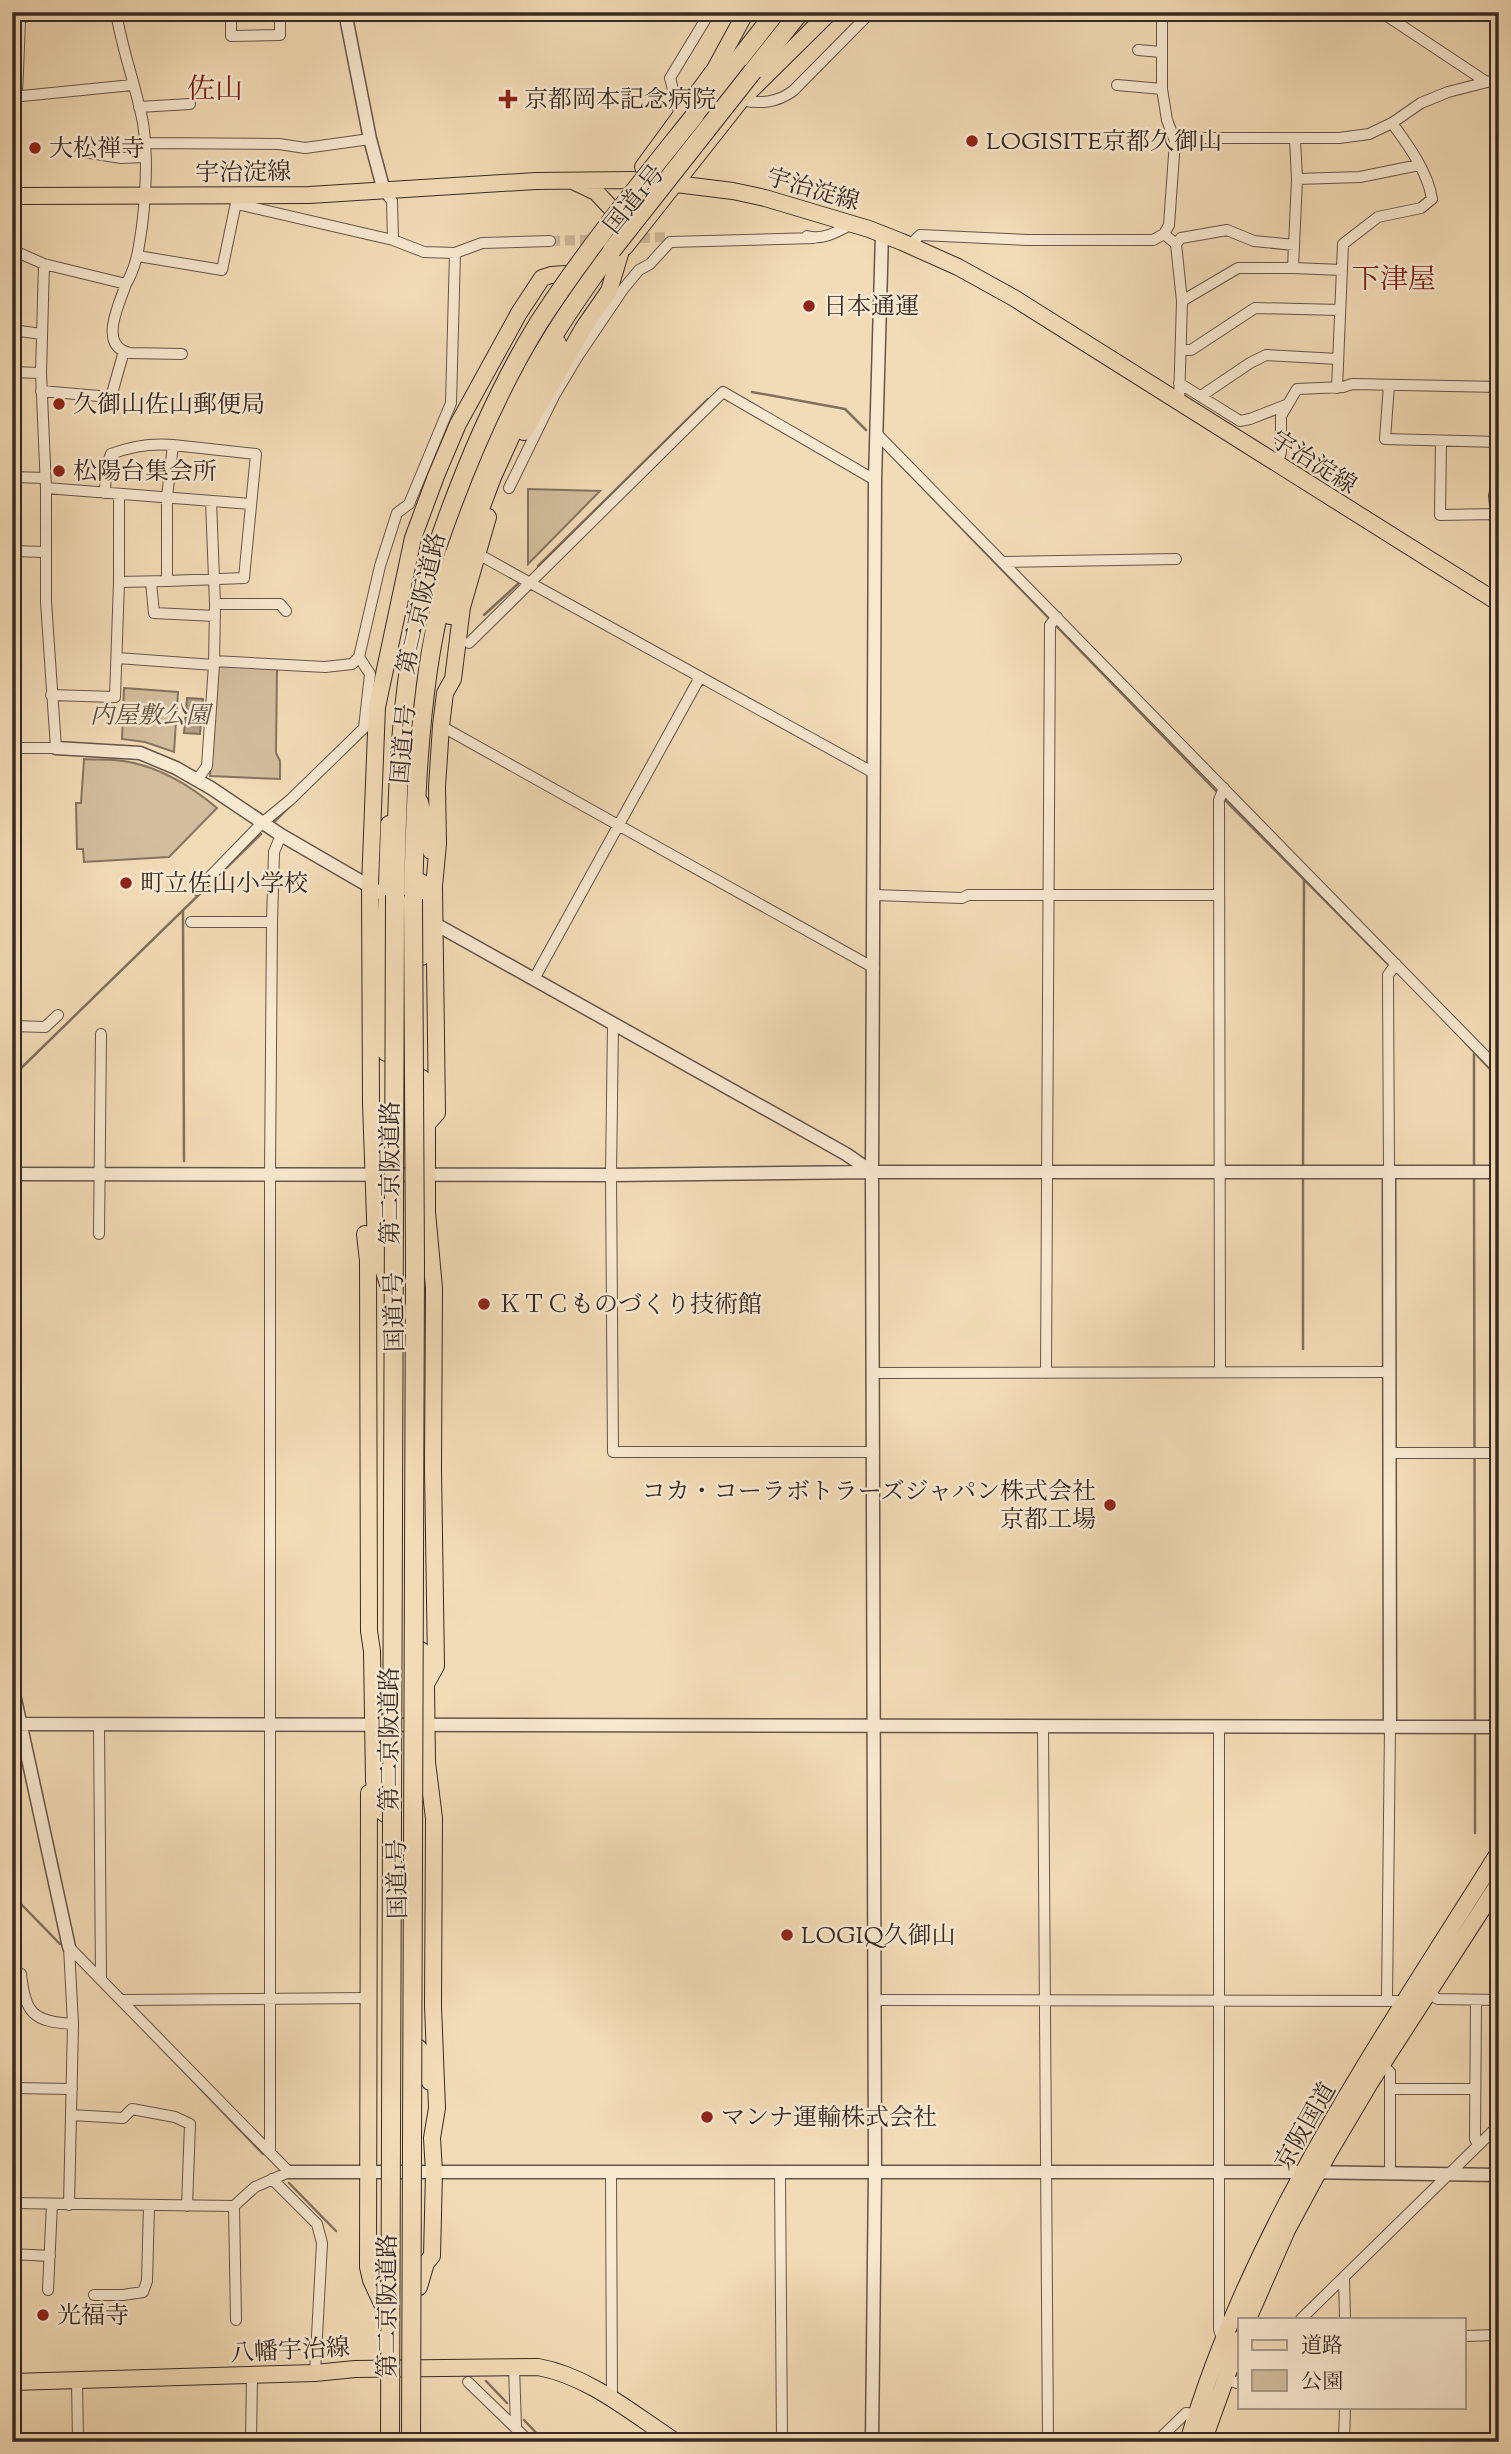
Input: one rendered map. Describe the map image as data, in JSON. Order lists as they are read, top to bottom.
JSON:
{
  "streets": {
    "highway": ["第二京阪道路"],
    "main road": [
      "宇治淀線",
      "国道1号",
      "京阪国道",
      "八幡宇治線"
    ]
  },
  "crossings": [
    ["宇治淀線", "国道1号"],
    ["国道1号", "第二京阪道路"],
    ["国道1号", "八幡宇治線"]
  ],
  "districts": ["佐山", "下津屋"],
  "parks": ["内屋敷公園"],
  "places": {
    "health": ["京都岡本記念病院"],
    "other": [
      "LOGISITE京都久御山",
      "大松禅寺",
      "日本通運",
      "久御山佐山郵便局",
      "松陽台集会所",
      "町立佐山小学校",
      "ＫＴＣものづくり技術館",
      "コカ・コーラボトラーズジャパン株式会社 京都工場",
      "LOGIQ久御山",
      "マンナ運輸株式会社",
      "光福寺"
    ]
  },
  "legend": ["道路", "公園"]
}
